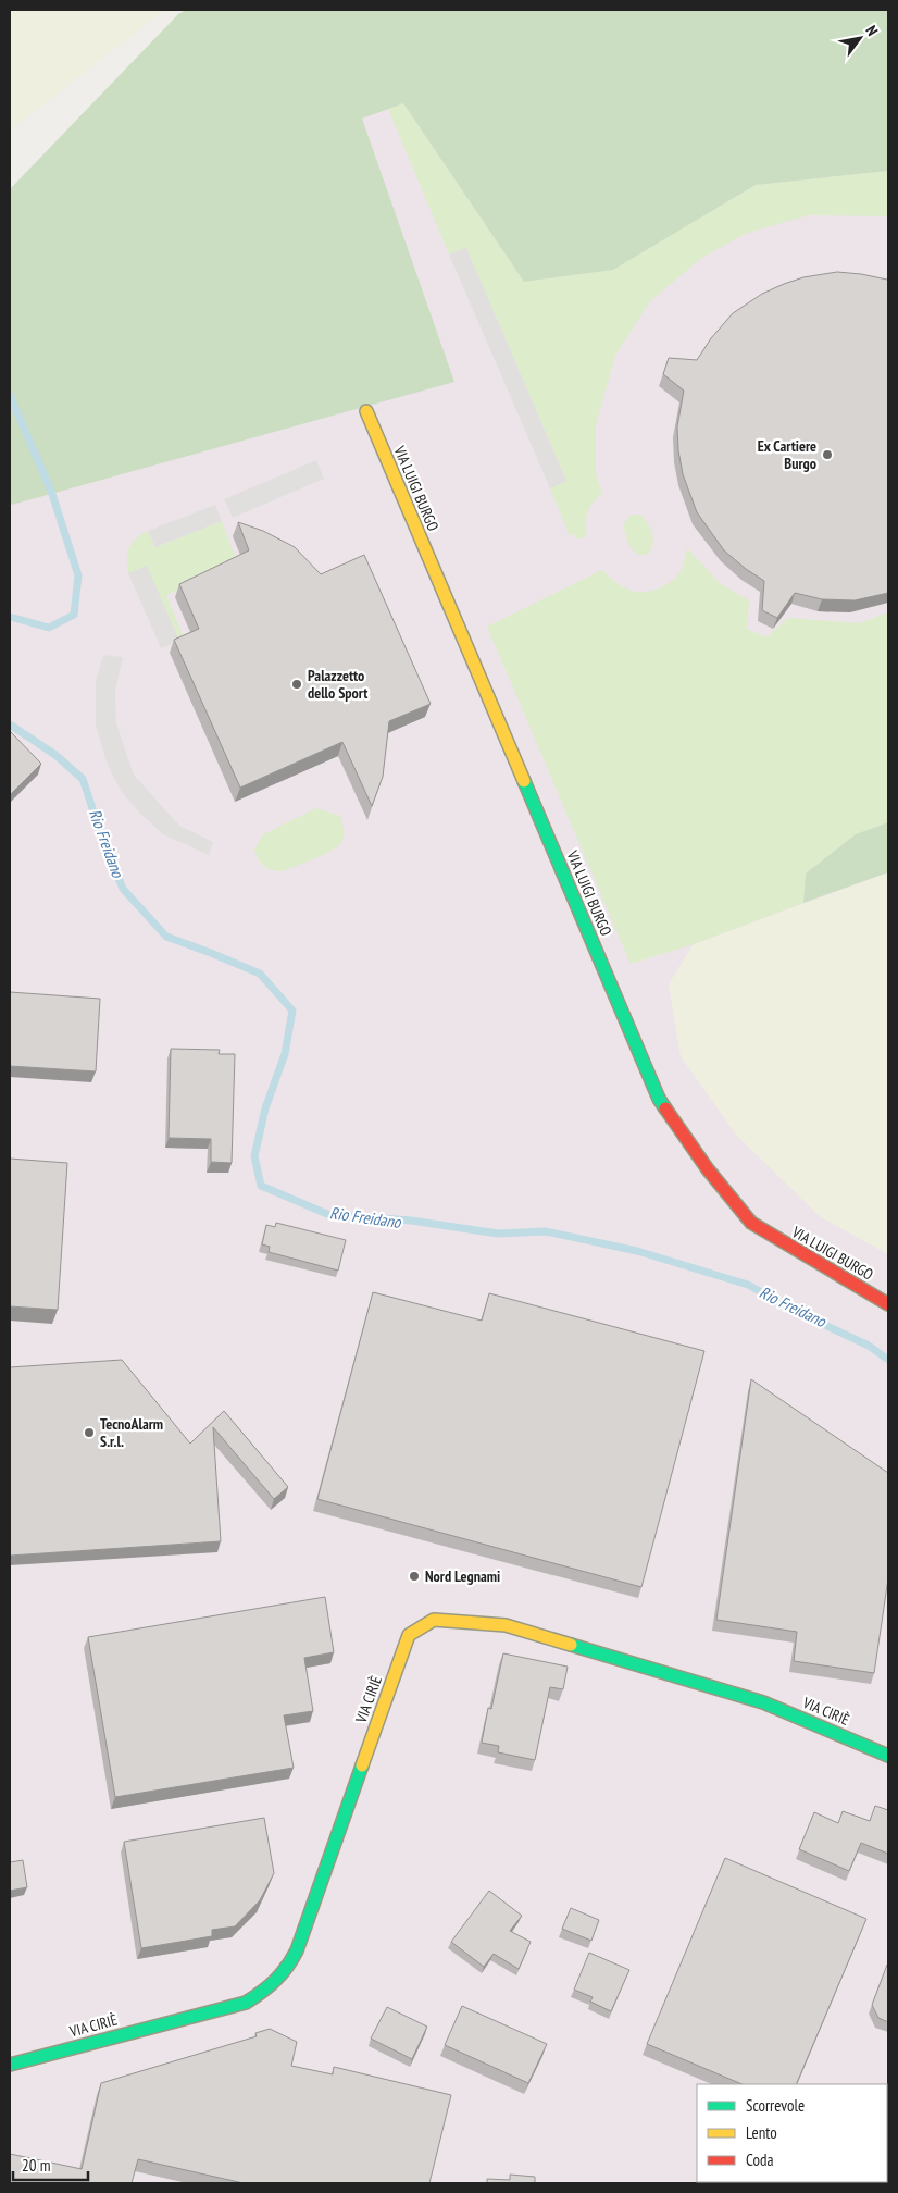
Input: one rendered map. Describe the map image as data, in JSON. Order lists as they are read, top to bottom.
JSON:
{
  "streets": {
    "street": ["VIA LUIGI BURGO", "VIA CIRIÈ"]
  },
  "water": ["Rio Freidano"],
  "places": [
    "Ex Cartiere Burgo",
    "Palazzetto dello Sport",
    "TecnoAlarm S.r.l.",
    "Nord Legnami"
  ],
  "legend": ["Scorrevole", "Lento", "Coda"],
  "scale_bar": "20 m",
  "north": "top right"
}
